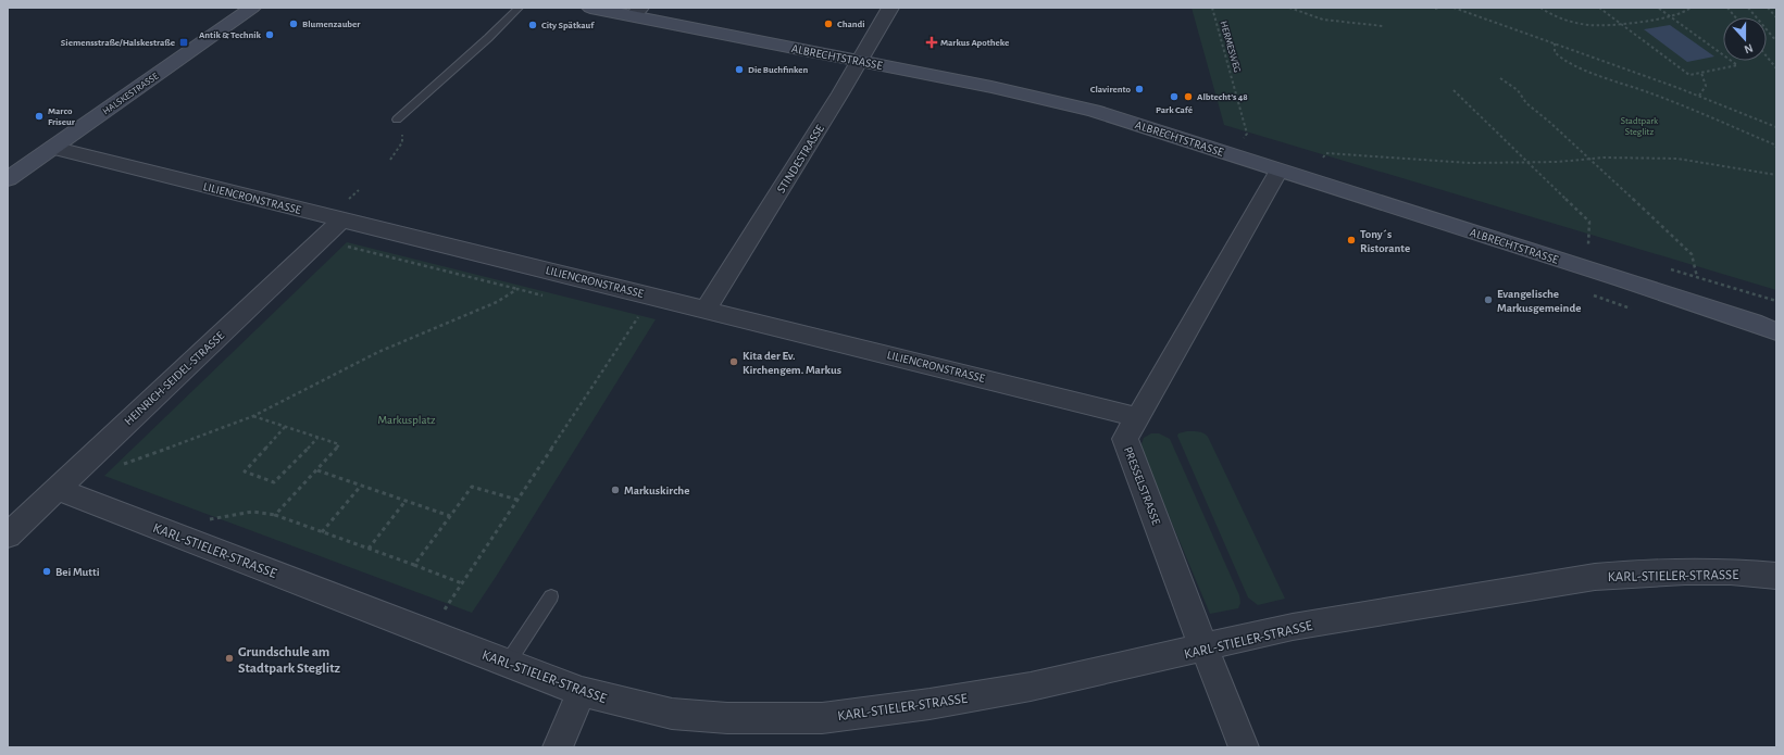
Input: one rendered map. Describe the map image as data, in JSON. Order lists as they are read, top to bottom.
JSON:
{
  "streets": {
    "street": [
      "ALBRECHTSTRASSE",
      "HALSKESTRASSE",
      "STINDESTRASSE",
      "LILIENCRONSTRASSE",
      "HEINRICH-SEIDEL-STRASSE",
      "PRESSELSTRASSE",
      "KARL-STIELER-STRASSE"
    ],
    "path": ["HERMESWEG"]
  },
  "crossings": [
    ["ALBRECHTSTRASSE", "STINDESTRASSE"],
    ["ALBRECHTSTRASSE", "PRESSELSTRASSE"],
    ["HALSKESTRASSE", "LILIENCRONSTRASSE"],
    ["STINDESTRASSE", "LILIENCRONSTRASSE"],
    ["LILIENCRONSTRASSE", "HEINRICH-SEIDEL-STRASSE"],
    ["LILIENCRONSTRASSE", "PRESSELSTRASSE"],
    ["HEINRICH-SEIDEL-STRASSE", "KARL-STIELER-STRASSE"],
    ["PRESSELSTRASSE", "KARL-STIELER-STRASSE"]
  ],
  "parks": ["Stadtpark Steglitz", "Markusplatz"],
  "places": {
    "other": [
      "Blumenzauber",
      "Chandi",
      "City Spätkauf",
      "Antik & Technik",
      "Die Buchfinken",
      "Clavirento",
      "Park Café",
      "Albtecht's 48",
      "Marco Friseur",
      "Tony´s Ristorante",
      "Evangelische Markusgemeinde",
      "Kita der Ev. Kirchengem. Markus",
      "Markuskirche",
      "Bei Mutti",
      "Grundschule am Stadtpark Steglitz"
    ],
    "transit": ["Siemensstraße/Halskestraße"],
    "health": ["Markus Apotheke"]
  },
  "north": "bottom"
}
